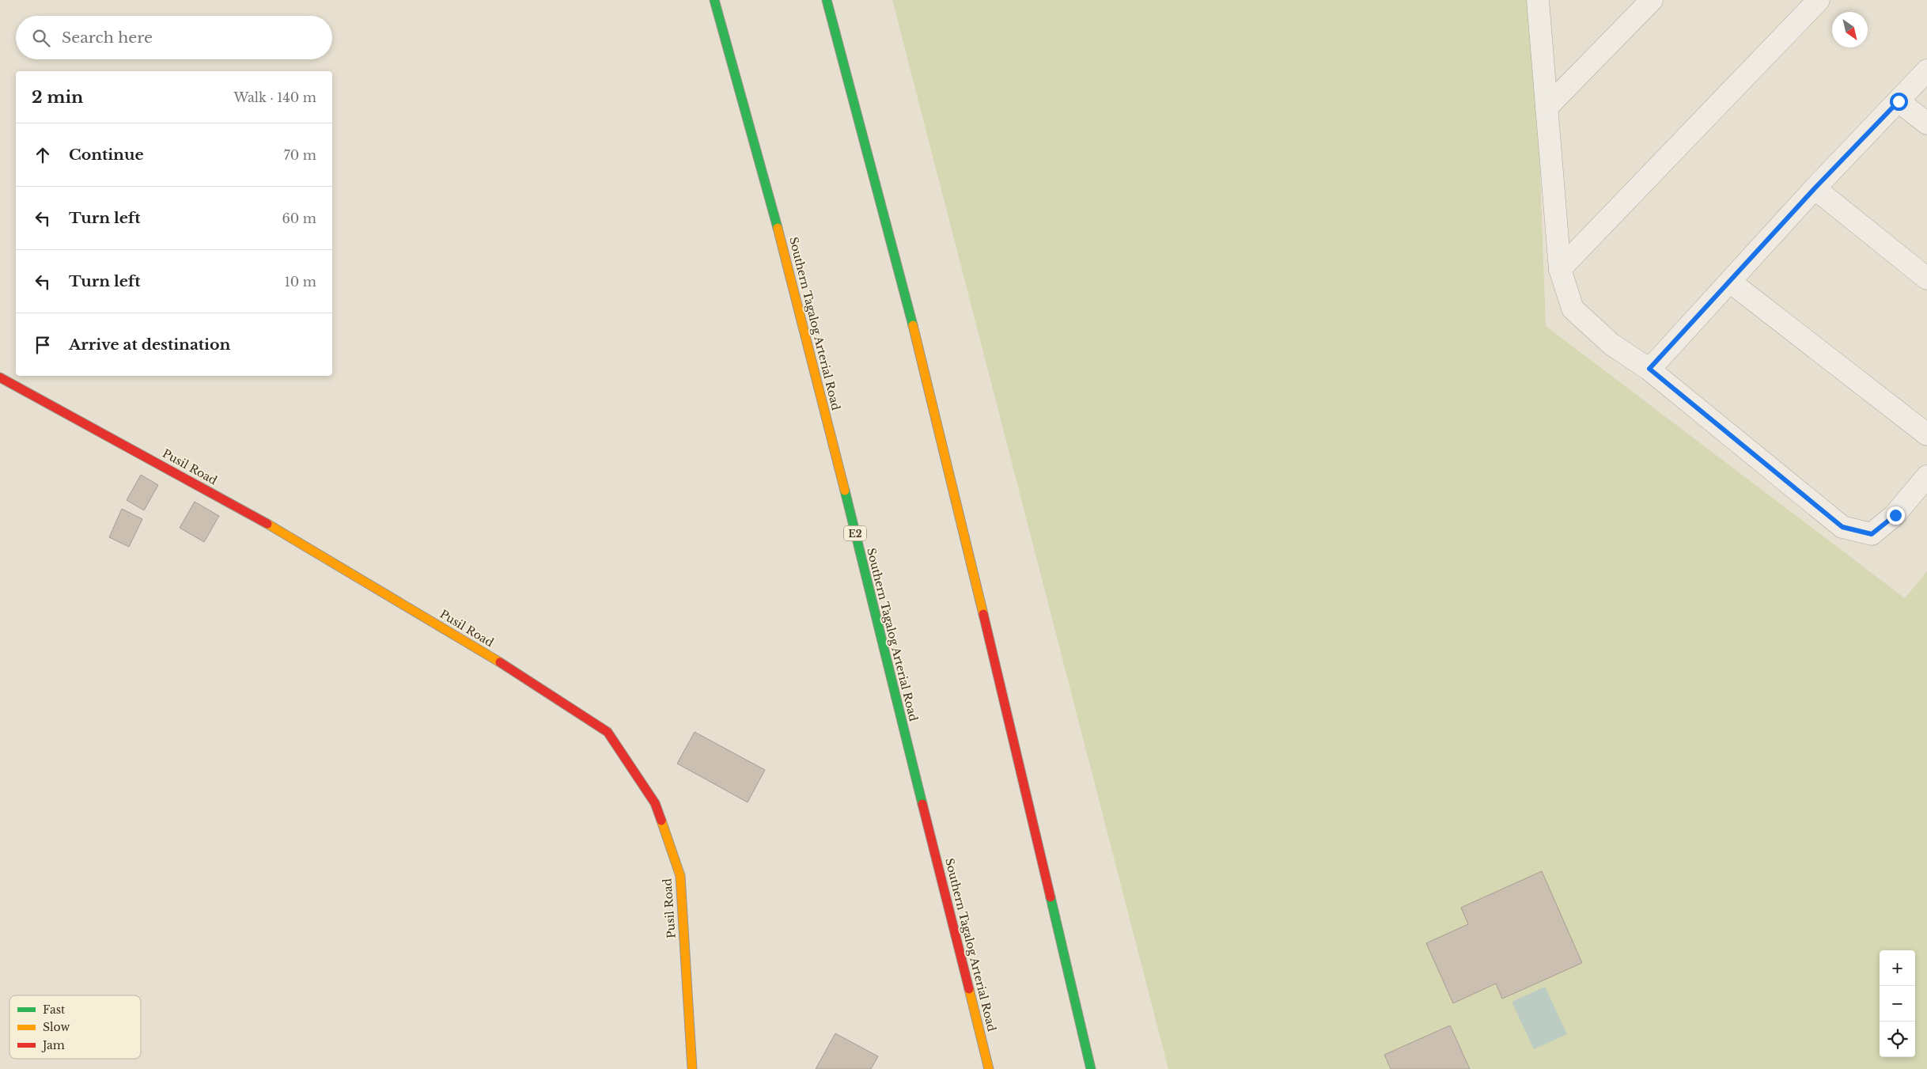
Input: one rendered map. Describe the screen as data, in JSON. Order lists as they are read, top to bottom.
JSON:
{
  "streets": {
    "main road": ["Southern Tagalog Arterial Road", "Pusil Road", "E2"]
  },
  "legend": ["Fast", "Slow", "Jam"],
  "north": "bottom right",
  "page": {
    "search": "Search here",
    "heading": ["2 min", "Walk · 140 m"],
    "list": [
      ["Continue", "70 m"],
      ["Turn left", "60 m"],
      ["Turn left", "10 m"],
      "Arrive at destination"
    ],
    "map_buttons": ["+", "−"]
  }
}
